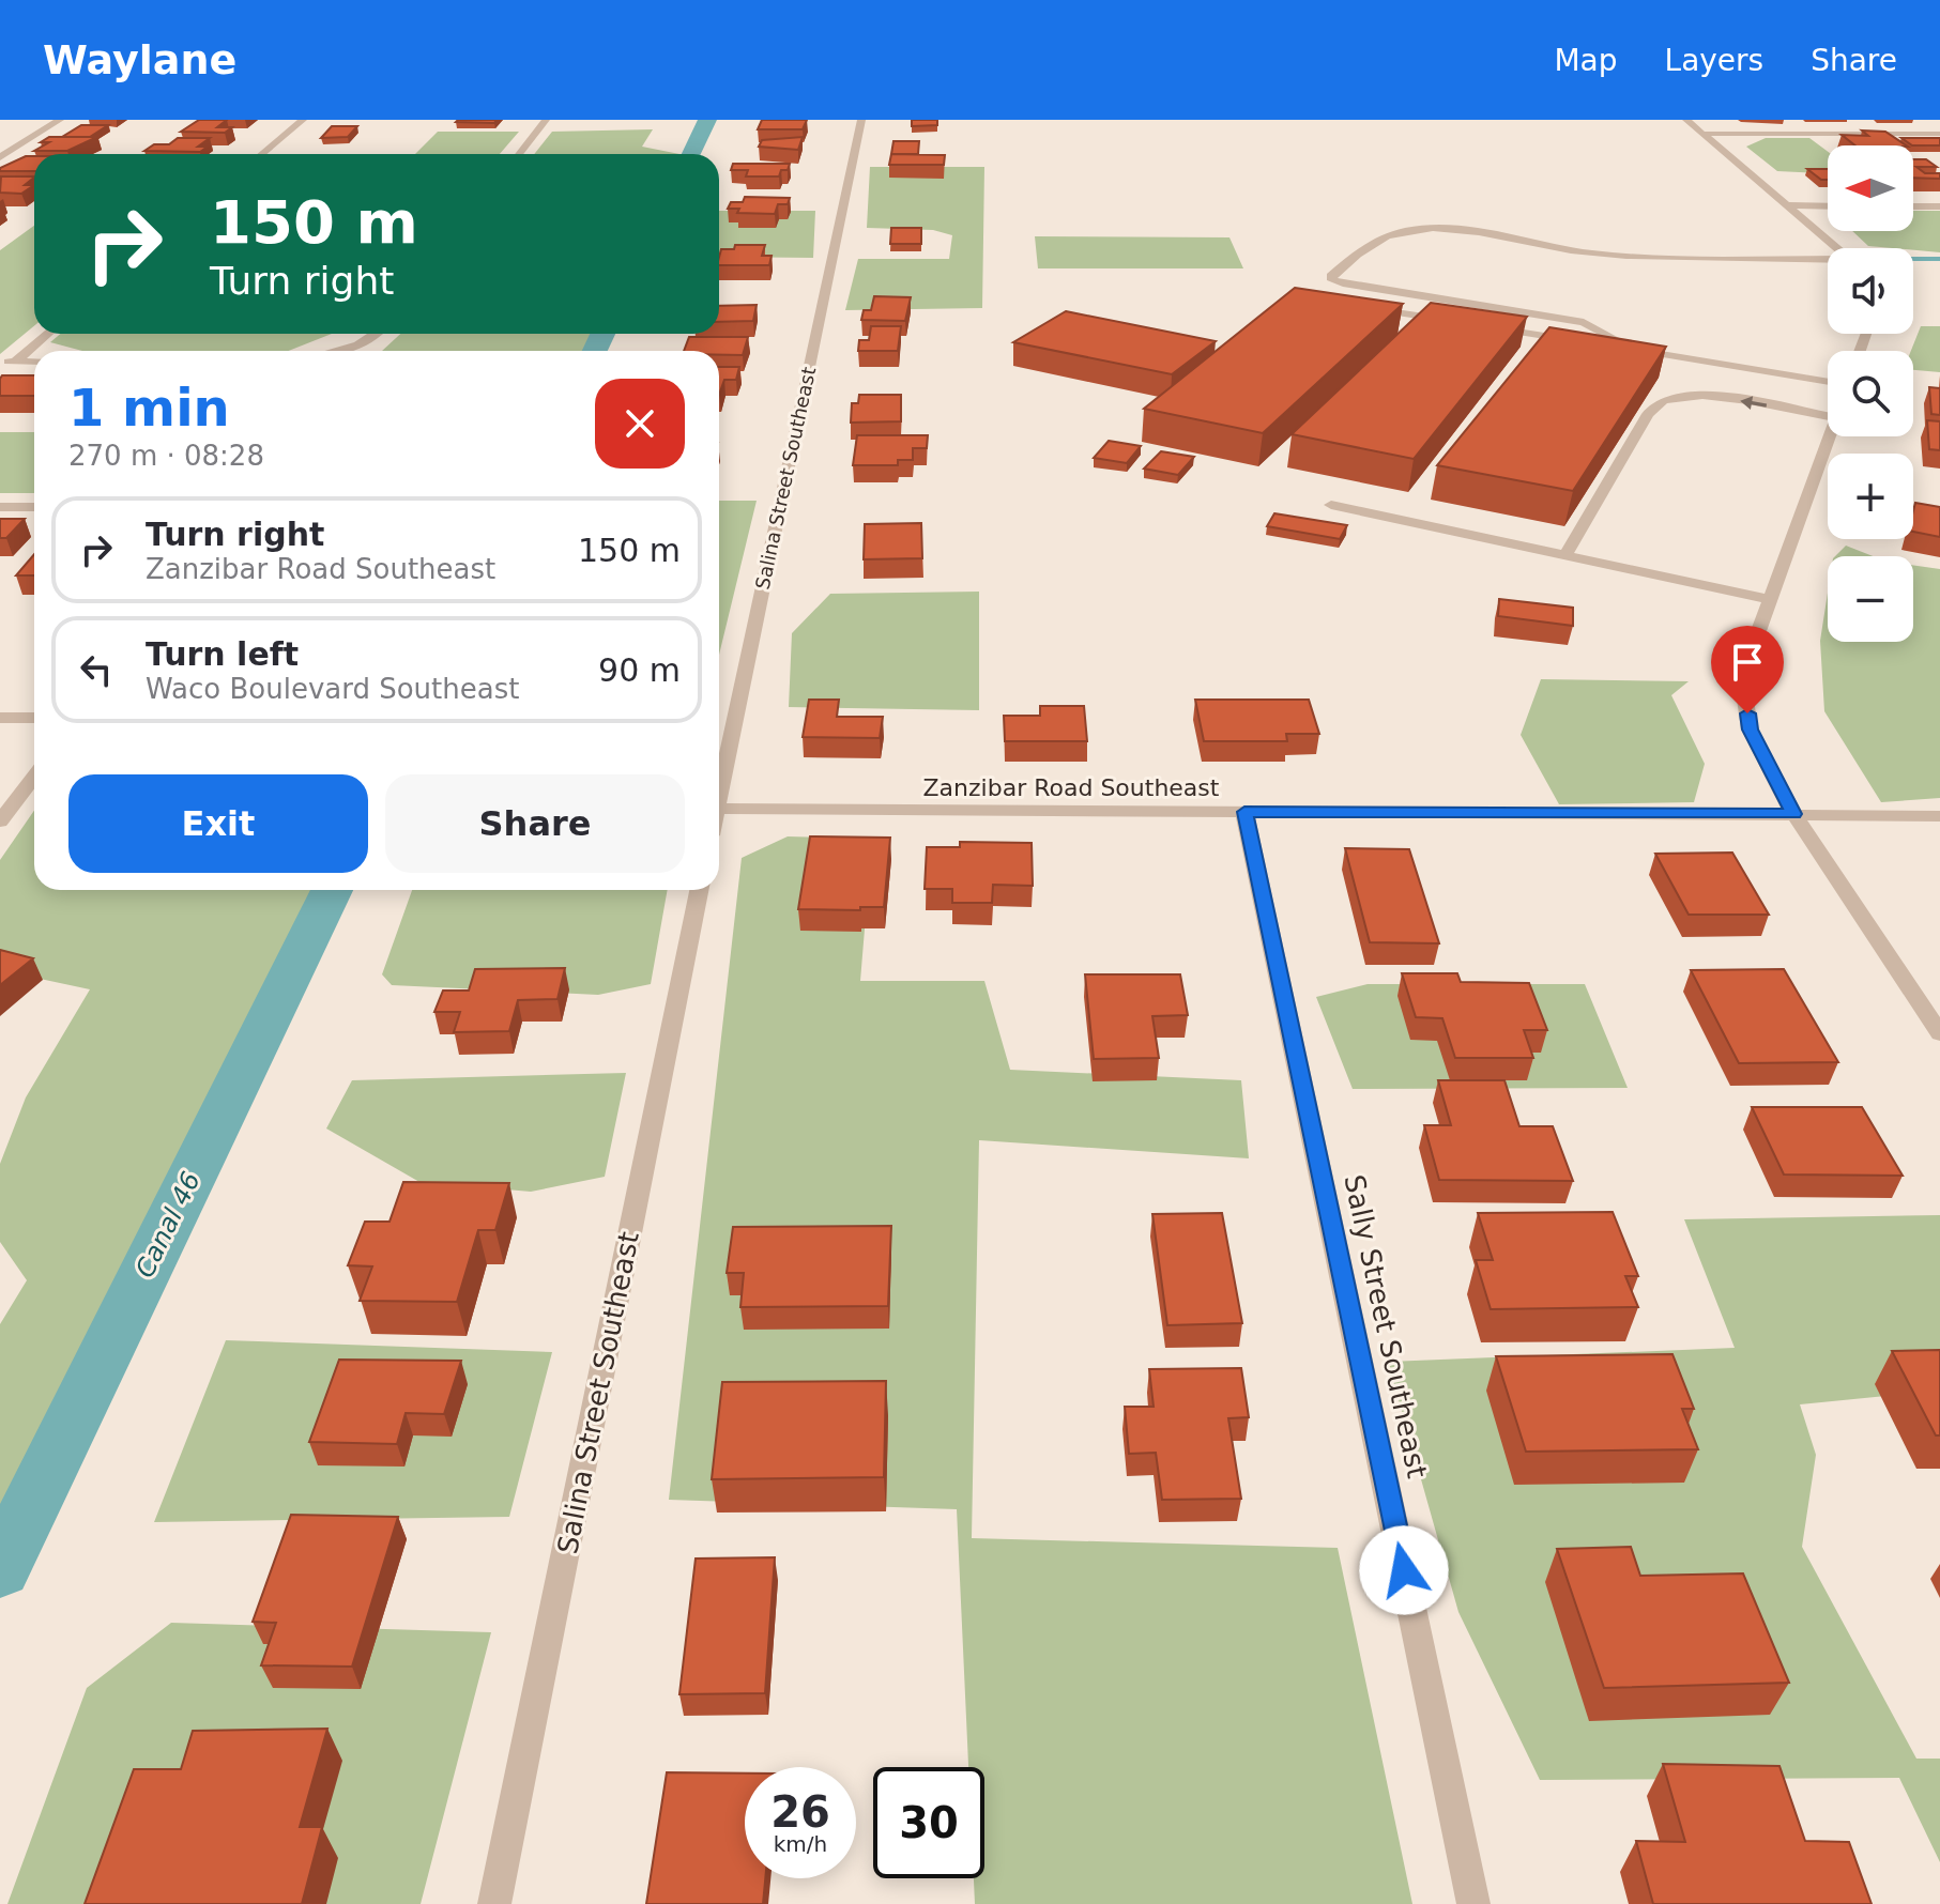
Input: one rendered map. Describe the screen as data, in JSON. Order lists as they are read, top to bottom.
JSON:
{
  "streets": {
    "street": ["Salina Street Southeast", "Zanzibar Road Southeast", "Sally Street Southeast"]
  },
  "crossings": [
    ["Zanzibar Road Southeast", "Sally Street Southeast"]
  ],
  "water": ["Canal 46"],
  "north": "left",
  "page": {
    "header": "Waylane",
    "nav": ["Map", "Layers", "Share"],
    "map_buttons": ["+", "−"],
    "turn": ["150 m", "Turn right"],
    "heading": ["1 min", "270 m · 08:28"],
    "list": [
      {
        "name": "Turn right",
        "note": "Zanzibar Road Southeast",
        "value": "150 m"
      },
      {
        "name": "Turn left",
        "note": "Waco Boulevard Southeast",
        "value": "90 m"
      }
    ],
    "buttons": ["Exit", "Share"],
    "speed": "26 km/h",
    "limit": "30"
  }
}
